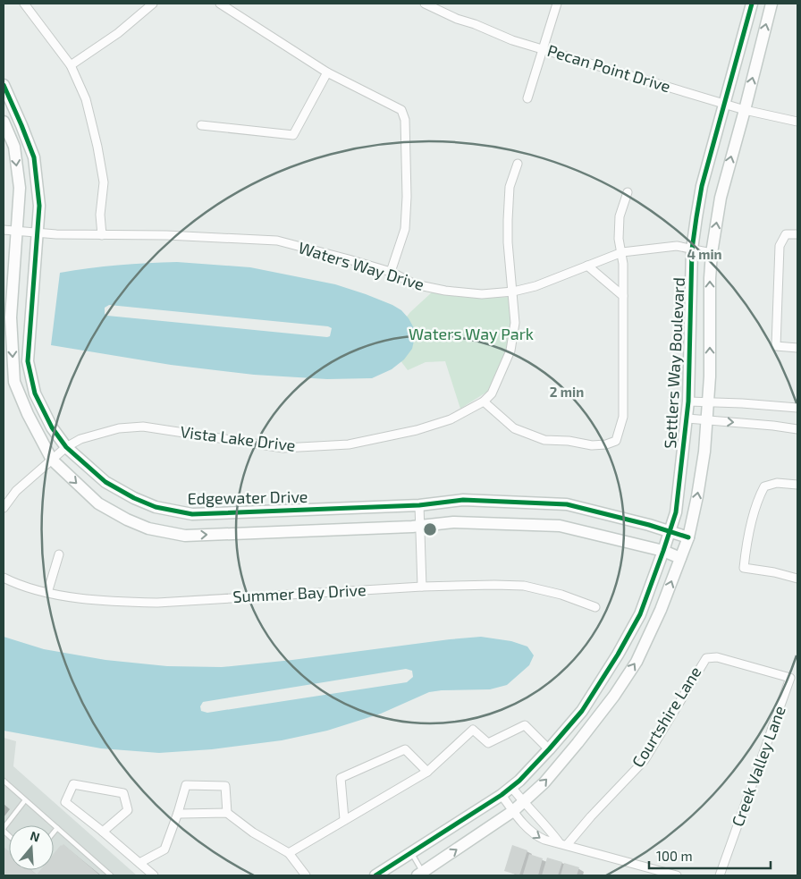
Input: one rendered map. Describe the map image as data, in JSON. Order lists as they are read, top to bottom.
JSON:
{
  "streets": {
    "street": [
      "Pecan Point Drive",
      "Waters Way Drive",
      "Settlers Way Boulevard",
      "Vista Lake Drive",
      "Edgewater Drive",
      "Summer Bay Drive",
      "Courtshire Lane",
      "Creek Valley Lane"
    ]
  },
  "crossings": [
    ["Pecan Point Drive", "Settlers Way Boulevard"],
    ["Waters Way Drive", "Settlers Way Boulevard"],
    ["Waters Way Drive", "Vista Lake Drive"],
    ["Waters Way Drive", "Edgewater Drive"],
    ["Settlers Way Boulevard", "Edgewater Drive"],
    ["Vista Lake Drive", "Edgewater Drive"],
    ["Courtshire Lane", "Creek Valley Lane"]
  ],
  "parks": ["Waters Way Park"],
  "scale_bar": "100 m",
  "north": "top",
  "rings": ["4 min", "2 min"]
}
